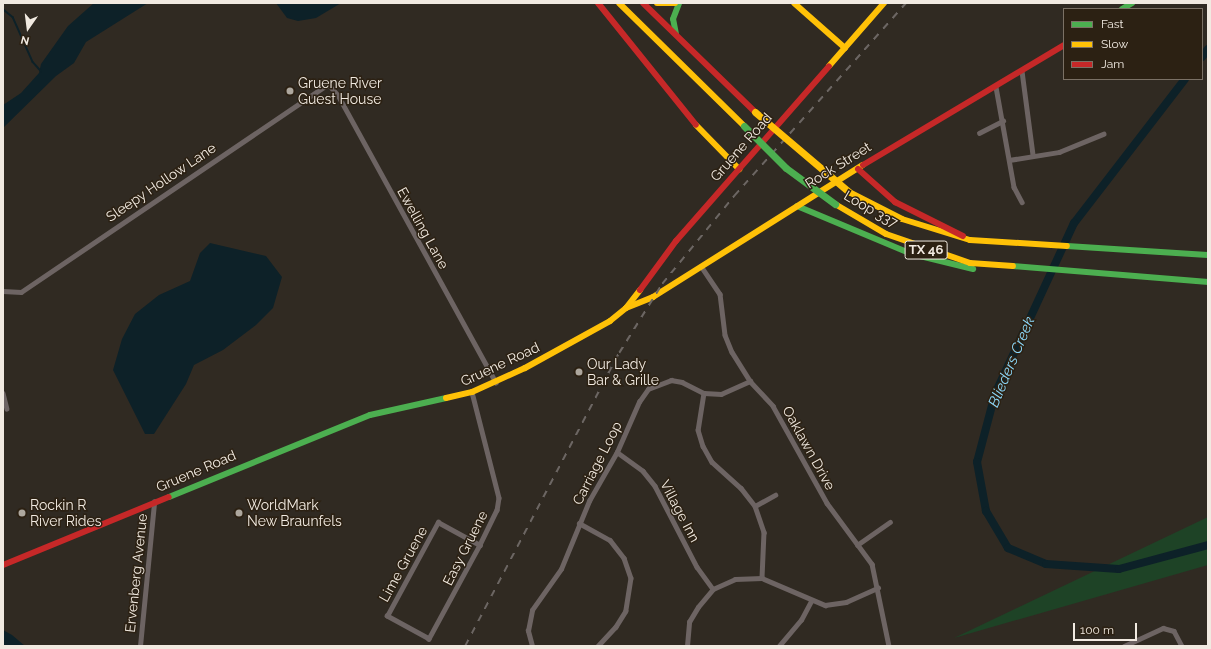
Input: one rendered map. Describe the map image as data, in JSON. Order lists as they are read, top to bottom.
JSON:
{
  "streets": {
    "main road": [
      "Gruene Road",
      "Rock Street",
      "Loop 337",
      "TX 46"
    ],
    "street": [
      "Sleepy Hollow Lane",
      "Ewelling Lane",
      "Oaklawn Drive",
      "Carriage Loop",
      "Village Inn",
      "Easy Gruene",
      "Lime Gruene",
      "Ervenberg Avenue"
    ]
  },
  "crossings": [
    ["Gruene Road", "Rock Street"],
    ["Gruene Road", "Ewelling Lane"],
    ["Gruene Road", "Easy Gruene"],
    ["Gruene Road", "Ervenberg Avenue"],
    ["Rock Street", "Oaklawn Drive"],
    ["Sleepy Hollow Lane", "Ewelling Lane"],
    ["Oaklawn Drive", "Carriage Loop"],
    ["Carriage Loop", "Village Inn"],
    ["Easy Gruene", "Lime Gruene"]
  ],
  "water": ["Blieders Creek"],
  "places": [
    "Gruene River Guest House",
    "Our Lady Bar & Grille",
    "Rockin R River Rides",
    "WorldMark New Braunfels"
  ],
  "legend": ["Fast", "Slow", "Jam"],
  "scale_bar": "100 m",
  "north": "bottom"
}
